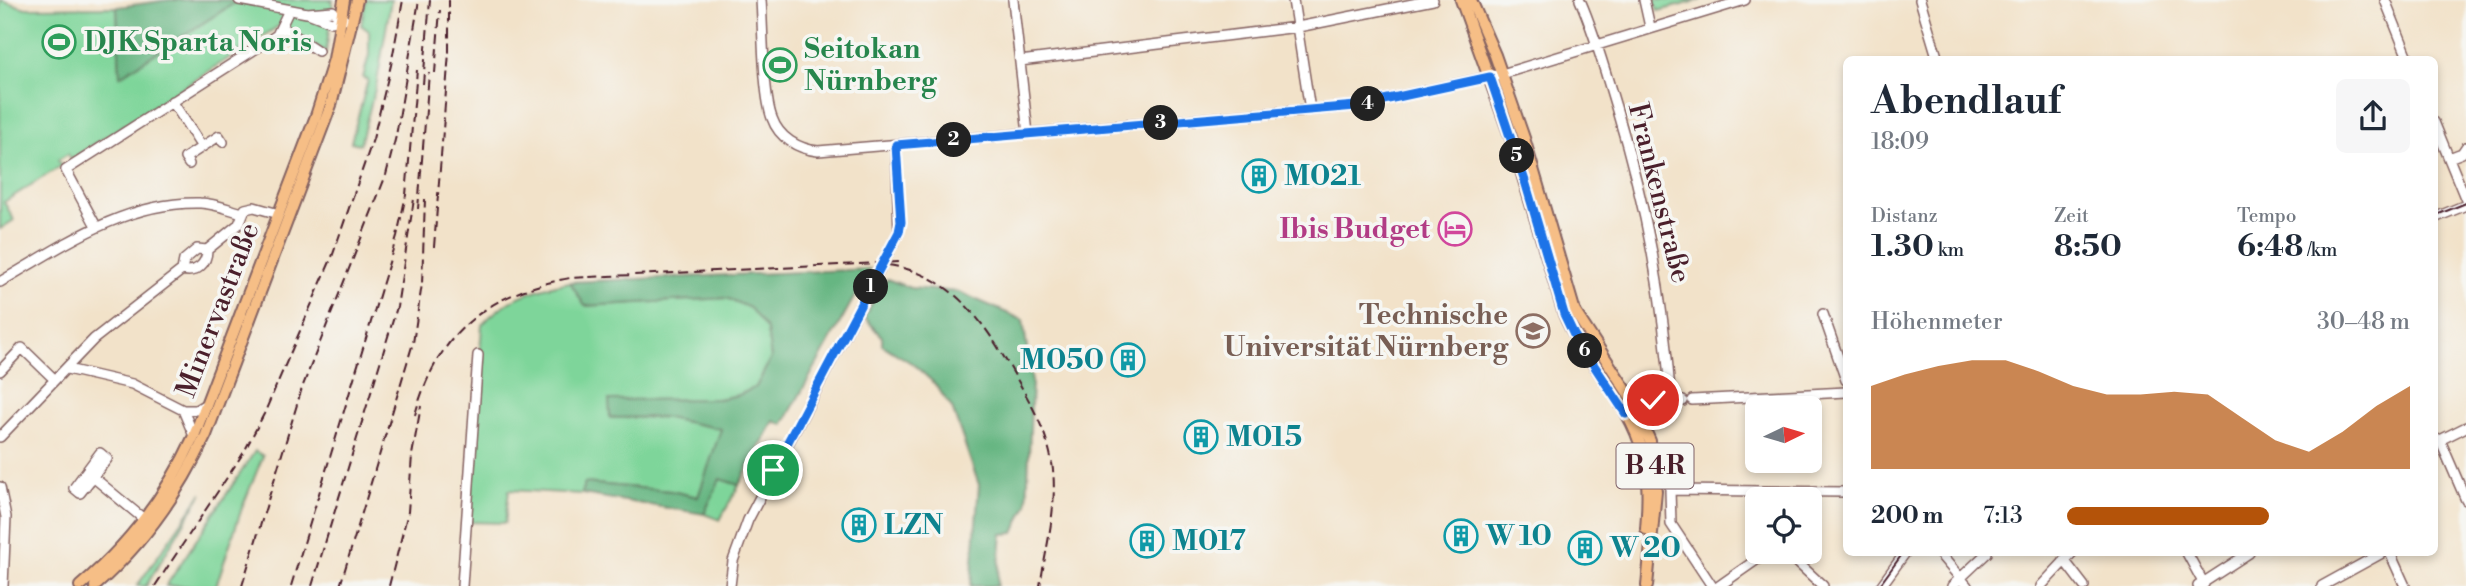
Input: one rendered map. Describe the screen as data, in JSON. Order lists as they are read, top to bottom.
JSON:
{
  "streets": {
    "main road": ["Minervastraße", "B 4R"],
    "street": ["Frankenstraße"]
  },
  "places": {
    "sports": ["DJK Sparta Noris", "Seitokan Nürnberg"],
    "building": [
      "M021",
      "M050",
      "M015",
      "LZN",
      "W 10",
      "M017",
      "W 20"
    ],
    "hotel": ["Ibis Budget"],
    "school or university": ["Technische Universität Nürnberg"]
  },
  "north": "right",
  "page": {
    "heading": ["Abendlauf", "18:09"],
    "pins": [
      "4",
      "3",
      "2",
      "5",
      "1",
      "6"
    ],
    "stats": [
      ["Distanz", "1.30 km"],
      ["Zeit", "8:50"],
      ["Tempo", "6:48 /km"]
    ],
    "chart": ["Höhenmeter", "30–48 m"],
    "list": [
      {
        "name": "200 m",
        "note": "7:13"
      }
    ]
  }
}
